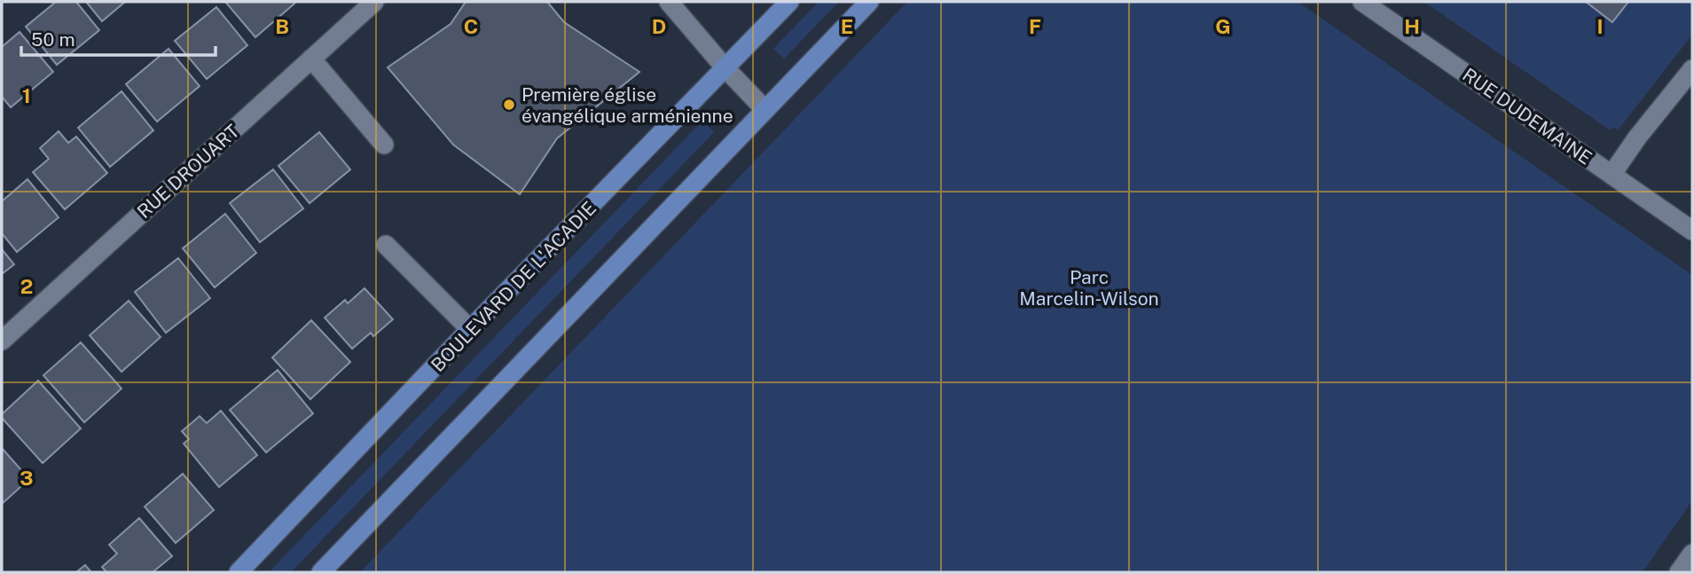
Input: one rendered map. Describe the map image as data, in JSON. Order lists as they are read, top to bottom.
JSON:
{
  "streets": {
    "main road": ["BOULEVARD DE L'ACADIE"],
    "street": ["RUE DUDEMAINE", "RUE DROUART"]
  },
  "parks": ["Parc Marcelin-Wilson"],
  "places": ["Première église évangélique arménienne"],
  "scale_bar": "50 m",
  "grid": {
    "columns": [
      "B",
      "C",
      "D",
      "E",
      "F",
      "G",
      "H",
      "I"
    ],
    "rows": ["1", "2", "3"]
  }
}
